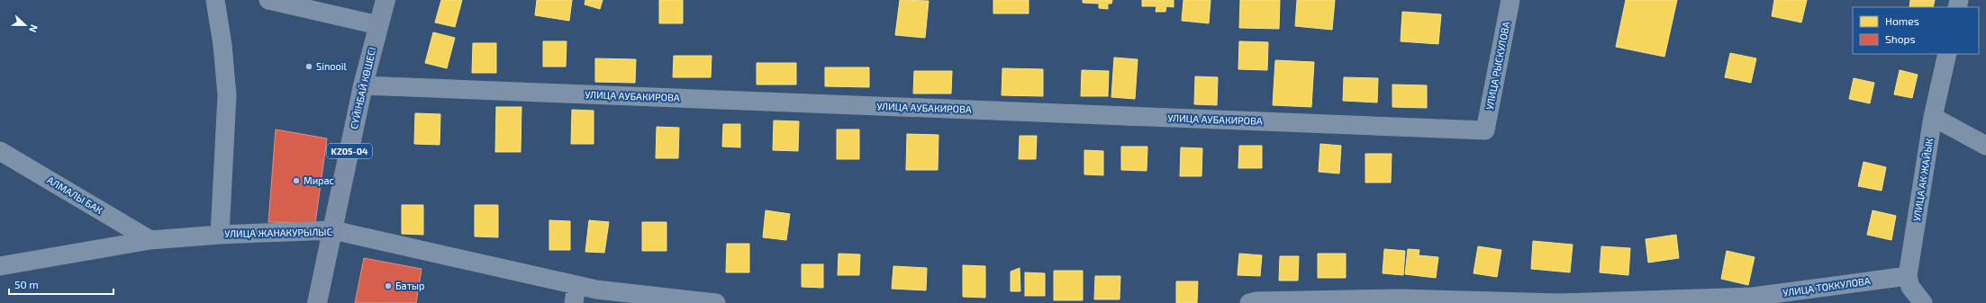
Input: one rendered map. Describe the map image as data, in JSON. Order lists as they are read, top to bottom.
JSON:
{
  "streets": {
    "main road": ["СҮЙІНБАЙ КӨШЕСІ", "KZ05-04"],
    "street": [
      "УЛИЦА РЫСКУЛОВА",
      "УЛИЦА АУБАКИРОВА",
      "УЛИЦА АК ЖАЙЫК",
      "АЛМАЛЫ БАК",
      "УЛИЦА ЖАНАКУРЫЛЫС",
      "УЛИЦА ТОККУЛОВА"
    ]
  },
  "crossings": [
    ["УЛИЦА РЫСКУЛОВА", "УЛИЦА АУБАКИРОВА"],
    ["СҮЙІНБАЙ КӨШЕСІ", "УЛИЦА АУБАКИРОВА"],
    ["СҮЙІНБАЙ КӨШЕСІ", "УЛИЦА ЖАНАКУРЫЛЫС"],
    ["УЛИЦА АК ЖАЙЫК", "УЛИЦА ТОККУЛОВА"],
    ["АЛМАЛЫ БАК", "УЛИЦА ЖАНАКУРЫЛЫС"]
  ],
  "places": ["Sinooil", "Мирас", "Батыр"],
  "legend": ["Homes", "Shops"],
  "scale_bar": "50 m",
  "north": "right"
}
